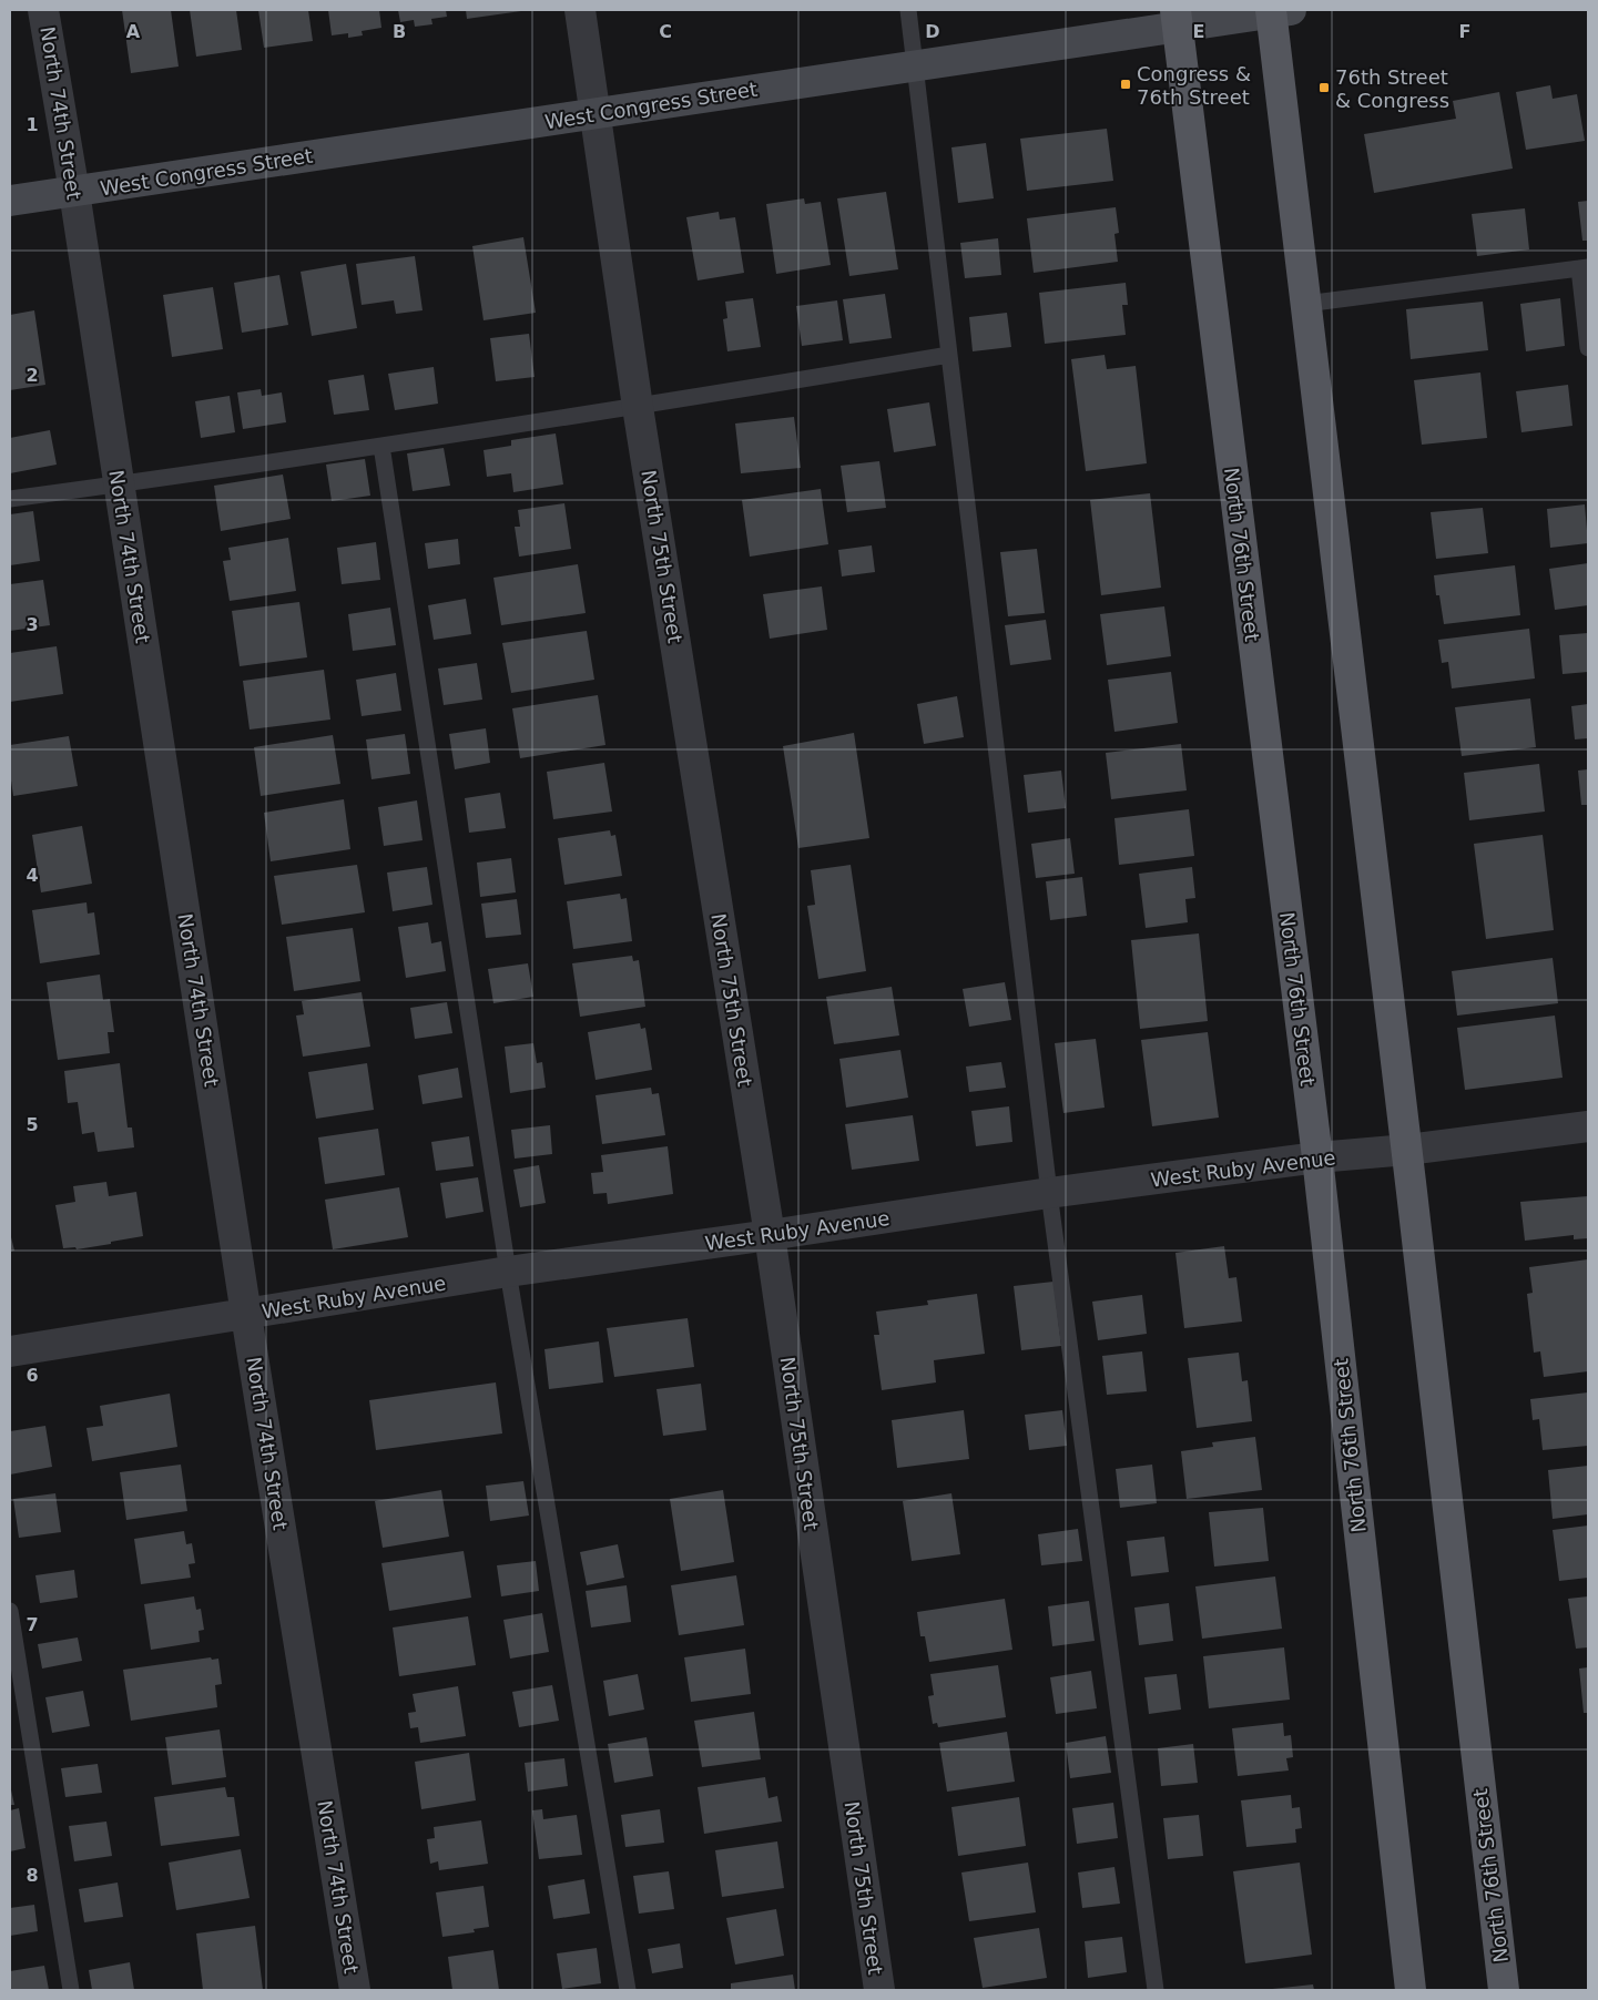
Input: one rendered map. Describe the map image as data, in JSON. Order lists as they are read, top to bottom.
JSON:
{
  "streets": {
    "main road": ["North 76th Street"],
    "street": [
      "West Congress Street",
      "North 74th Street",
      "North 75th Street",
      "West Ruby Avenue"
    ]
  },
  "crossings": [
    ["West Congress Street", "North 74th Street"],
    ["West Congress Street", "North 76th Street"],
    ["West Congress Street", "North 75th Street"],
    ["North 74th Street", "West Ruby Avenue"],
    ["North 76th Street", "West Ruby Avenue"],
    ["North 75th Street", "West Ruby Avenue"]
  ],
  "places": {
    "transit": ["Congress & 76th Street", "76th Street & Congress"]
  },
  "grid": {
    "columns": [
      "A",
      "B",
      "C",
      "D",
      "E",
      "F"
    ],
    "rows": [
      "1",
      "2",
      "3",
      "4",
      "5",
      "6",
      "7",
      "8"
    ]
  }
}
